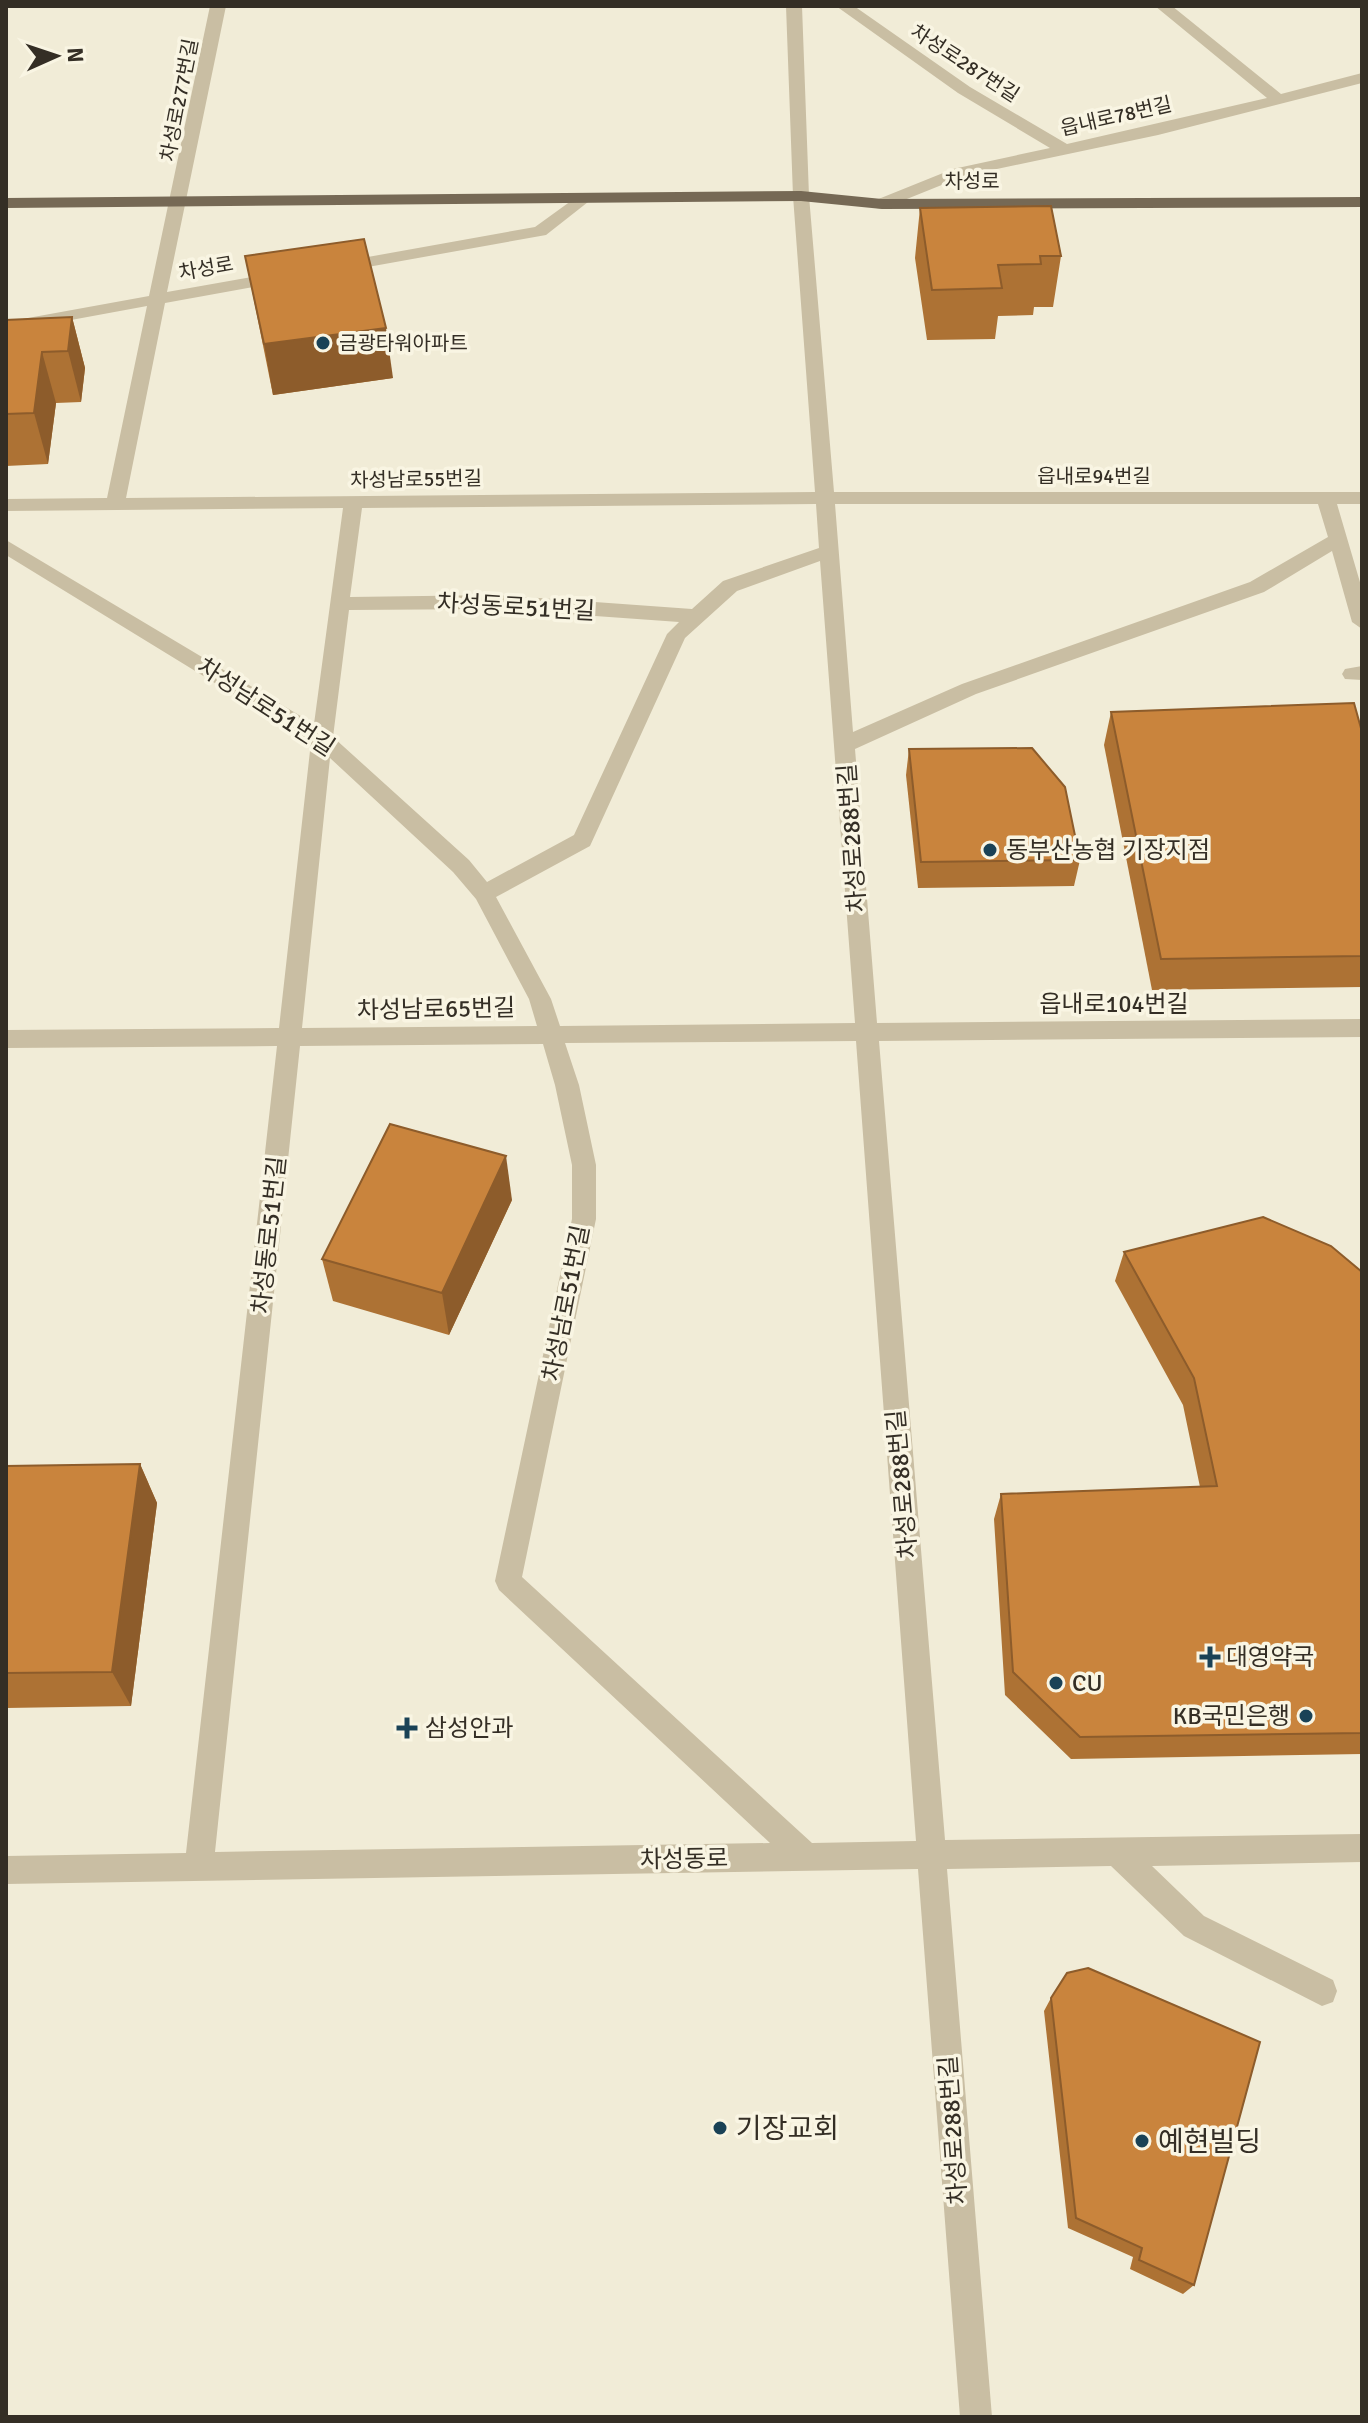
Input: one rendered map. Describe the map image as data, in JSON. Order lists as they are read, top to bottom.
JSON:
{
  "streets": {
    "main road": ["차성로"],
    "street": [
      "차성로287번길",
      "차성로277번길",
      "읍내로78번길",
      "읍내로94번길",
      "차성남로55번길",
      "차성동로51번길",
      "차성남로51번길",
      "차성로288번길",
      "읍내로104번길",
      "차성남로65번길",
      "차성동로"
    ]
  },
  "crossings": [
    ["차성로287번길", "읍내로78번길"],
    ["차성로277번길", "차성로"],
    ["읍내로78번길", "차성로"],
    ["차성로", "차성남로55번길"],
    ["차성로", "차성로288번길"],
    ["읍내로94번길", "차성남로55번길"],
    ["읍내로94번길", "차성로288번길"],
    ["차성남로55번길", "차성동로51번길"],
    ["차성남로55번길", "차성로288번길"],
    ["차성동로51번길", "차성남로51번길"],
    ["차성동로51번길", "차성남로65번길"],
    ["차성동로51번길", "차성동로"],
    ["차성남로51번길", "차성남로65번길"],
    ["차성남로51번길", "차성동로"],
    ["차성로288번길", "읍내로104번길"],
    ["차성로288번길", "차성남로65번길"],
    ["차성로288번길", "차성동로"],
    ["읍내로104번길", "차성남로65번길"]
  ],
  "places": {
    "other": [
      "금광타워아파트",
      "동부산농협 기장지점",
      "CU",
      "KB국민은행",
      "기장교회",
      "예현빌딩"
    ],
    "health": ["대영약국", "삼성안과"]
  },
  "north": "right"
}
